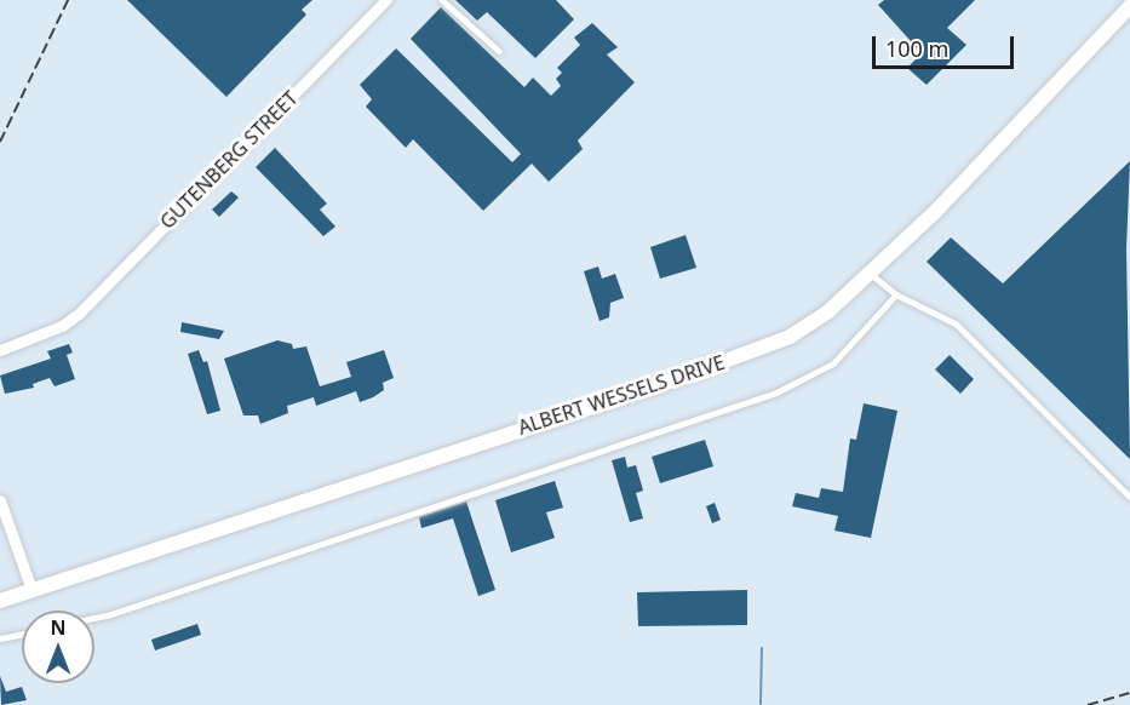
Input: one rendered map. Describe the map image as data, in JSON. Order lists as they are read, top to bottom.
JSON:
{
  "streets": {
    "street": ["GUTENBERG STREET", "ALBERT WESSELS DRIVE"]
  },
  "scale_bar": "100 m",
  "north": "top"
}
